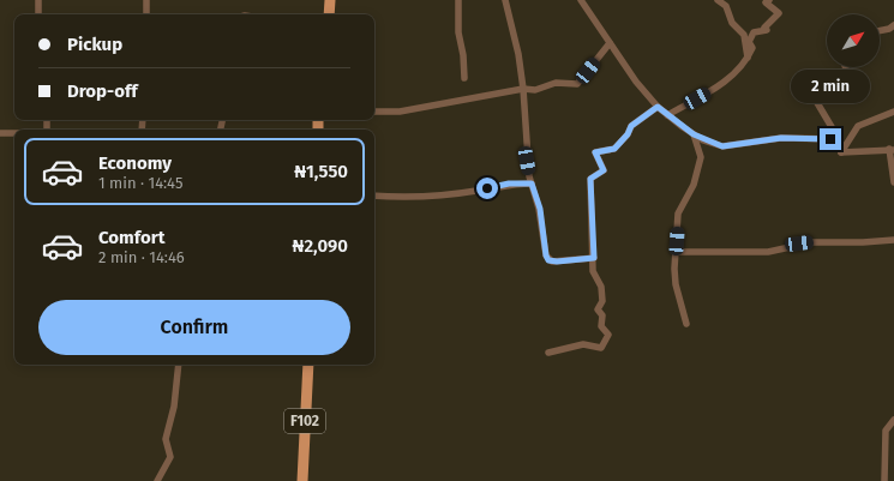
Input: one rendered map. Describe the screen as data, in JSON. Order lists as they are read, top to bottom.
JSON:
{
  "streets": {
    "main road": ["F102"]
  },
  "north": "top right",
  "page": {
    "banner": ["Pickup", "Drop-off"],
    "bubble": "2 min",
    "list": [
      {
        "name": "Economy",
        "note": "1 min · 14:45",
        "value": "₦1,550"
      },
      {
        "name": "Comfort",
        "note": "2 min · 14:46",
        "value": "₦2,090"
      }
    ],
    "buttons": "Confirm"
  }
}
